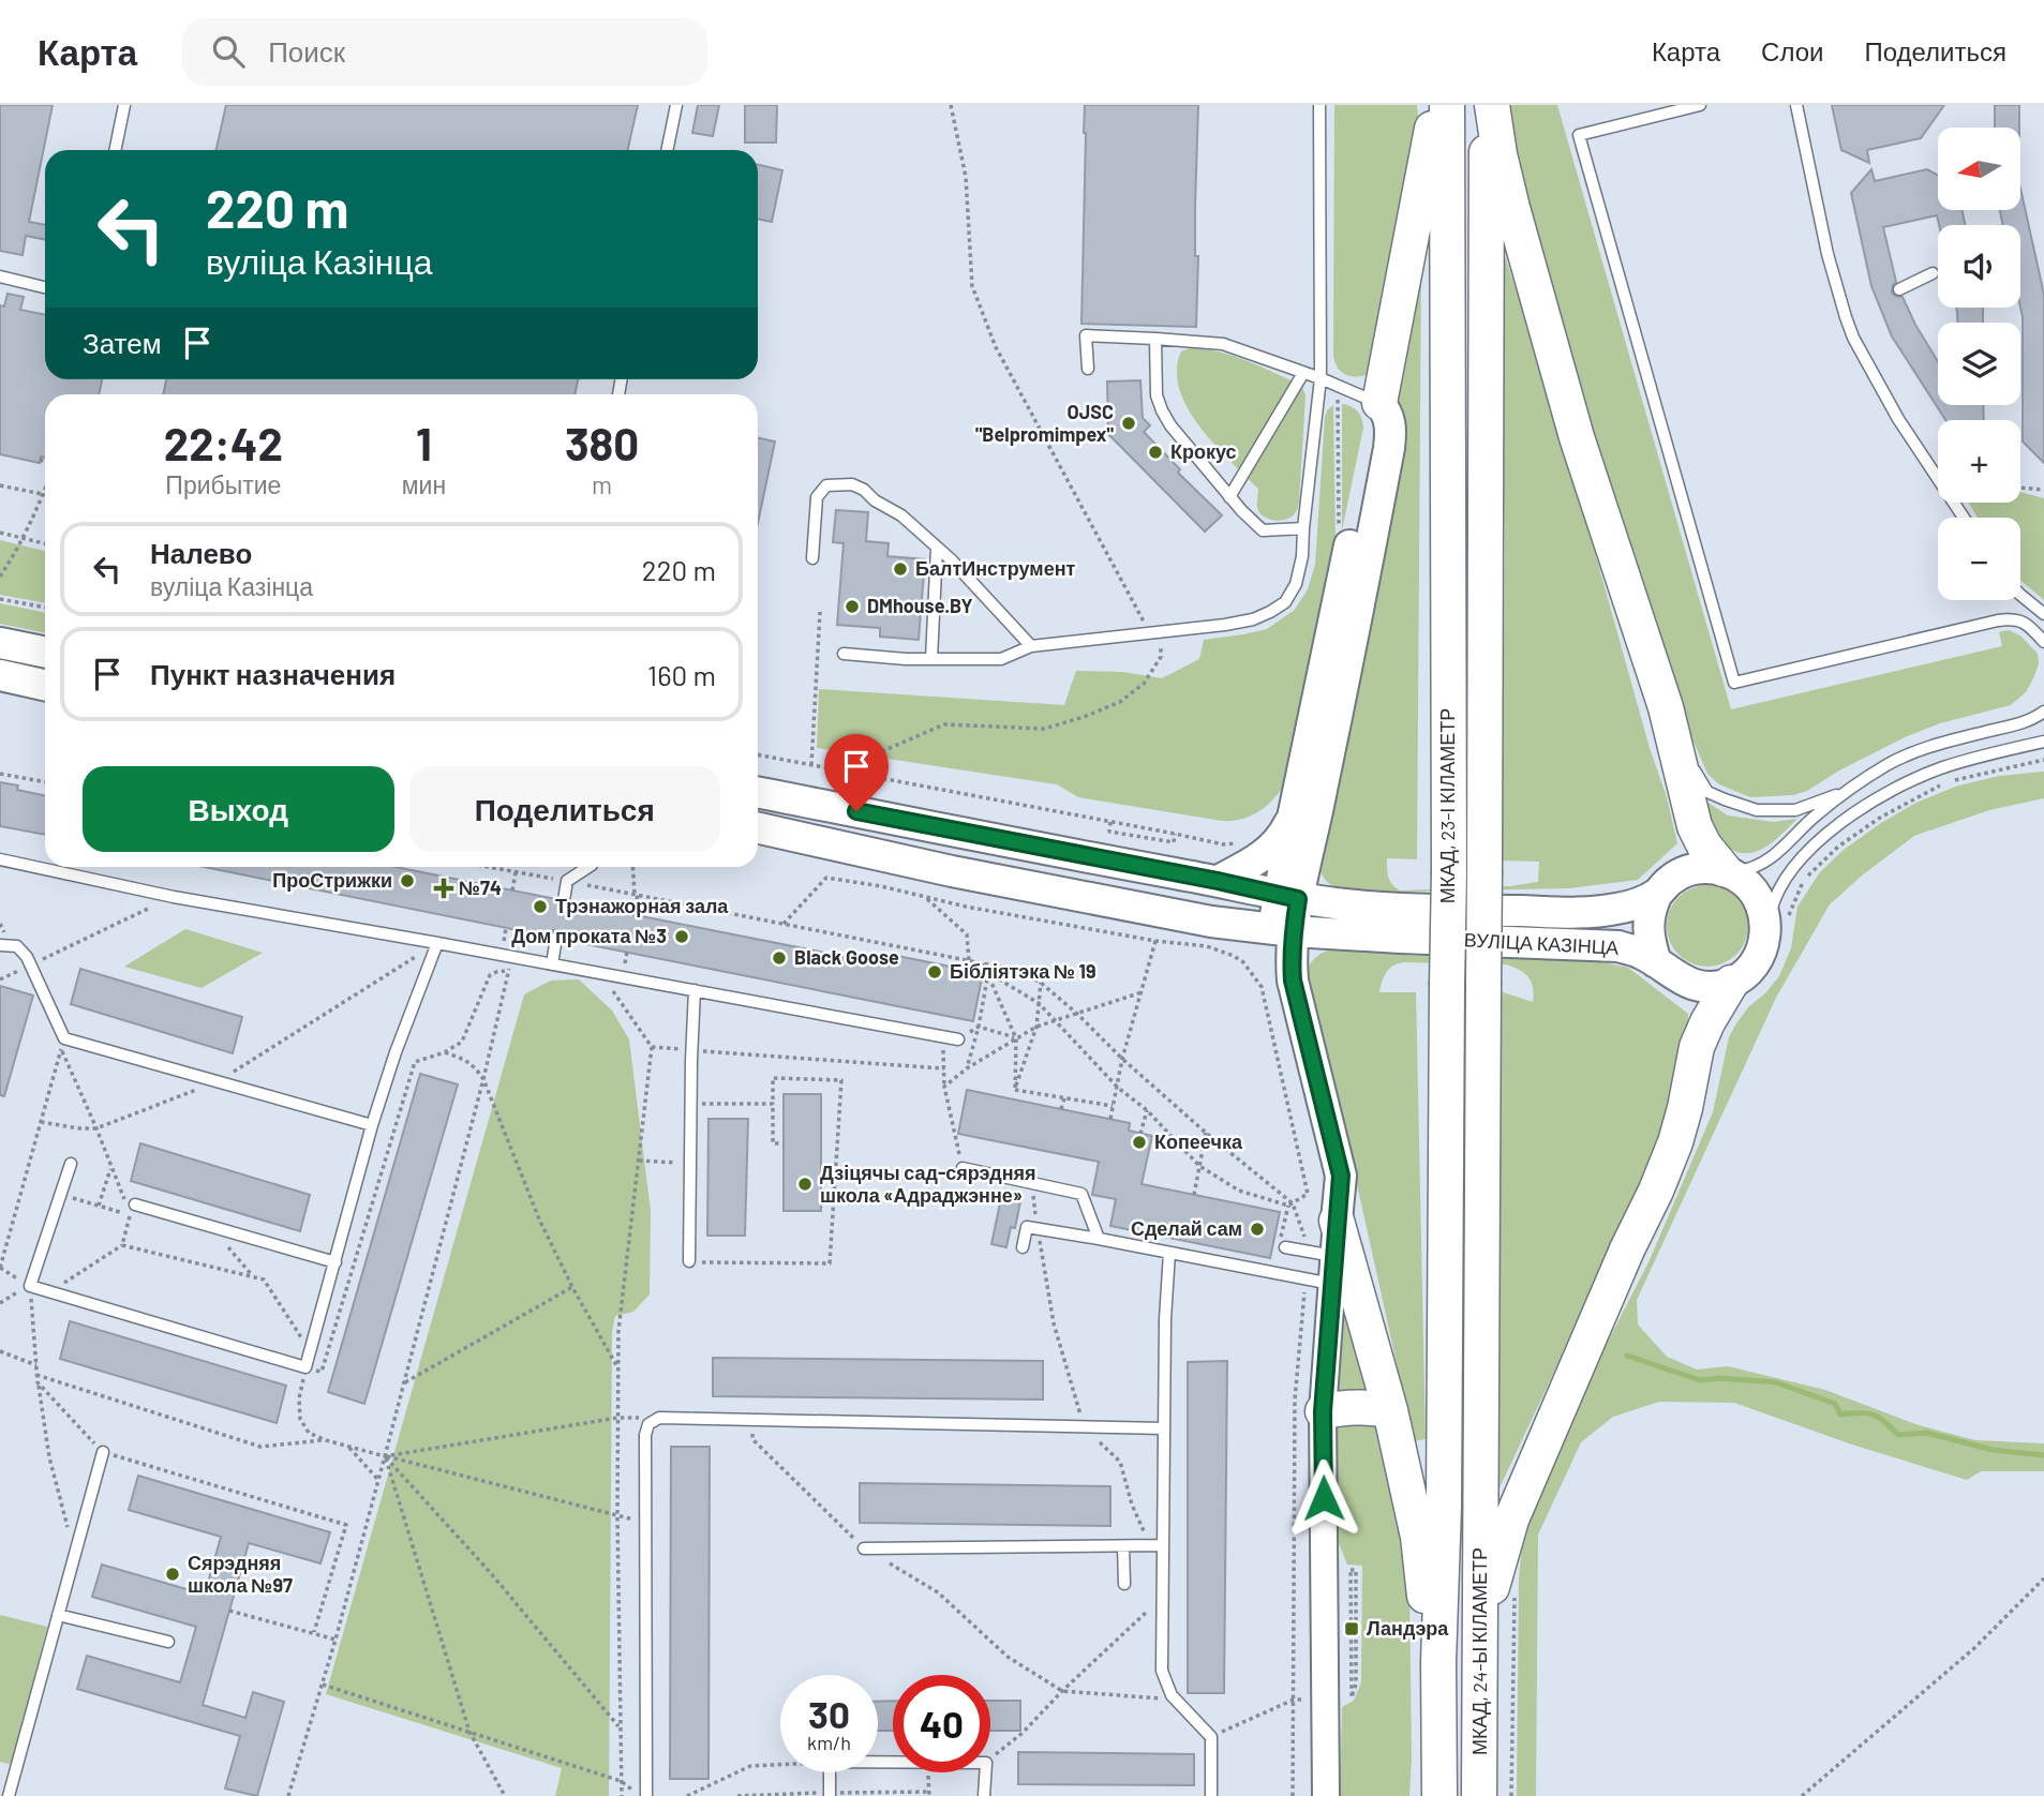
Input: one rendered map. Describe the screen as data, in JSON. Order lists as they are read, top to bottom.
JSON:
{
  "streets": {
    "highway": ["МКАД, 23-І КІЛАМЕТР", "МКАД, 24-Ы КІЛАМЕТР"],
    "main road": ["ВУЛІЦА КАЗІНЦА"]
  },
  "crossings": [
    ["МКАД, 23-І КІЛАМЕТР", "МКАД, 24-Ы КІЛАМЕТР"]
  ],
  "places": {
    "other": [
      "OJSC \"Belpromimpex\"",
      "Крокус",
      "БалтИнструмент",
      "DMhouse.BY",
      "ПроСтрижки",
      "Трэнажорная зала",
      "Дом проката №3",
      "Black Goose",
      "Бібліятэка № 19",
      "Копеечка",
      "Дзіцячы сад-сярэдняя школа «Адраджэнне»",
      "Сделай сам",
      "Сярэдняя школа №97"
    ],
    "health": ["№74"],
    "transit": ["Ландэра"]
  },
  "north": "left",
  "page": {
    "header": "Карта",
    "search": "Поиск",
    "nav": ["Карта", "Слои", "Поделиться"],
    "map_buttons": ["+", "−"],
    "turn": ["220 m", "вуліца Казінца"],
    "then": "Затем",
    "eta": [
      "22:42",
      "Прибытие",
      "1",
      "мин",
      "380",
      "m"
    ],
    "list": [
      {
        "name": "Налево",
        "note": "вуліца Казінца",
        "value": "220 m"
      },
      {
        "name": "Пункт назначения",
        "value": "160 m"
      }
    ],
    "buttons": ["Выход", "Поделиться"],
    "speed": "30 km/h",
    "limit": "40"
  }
}
